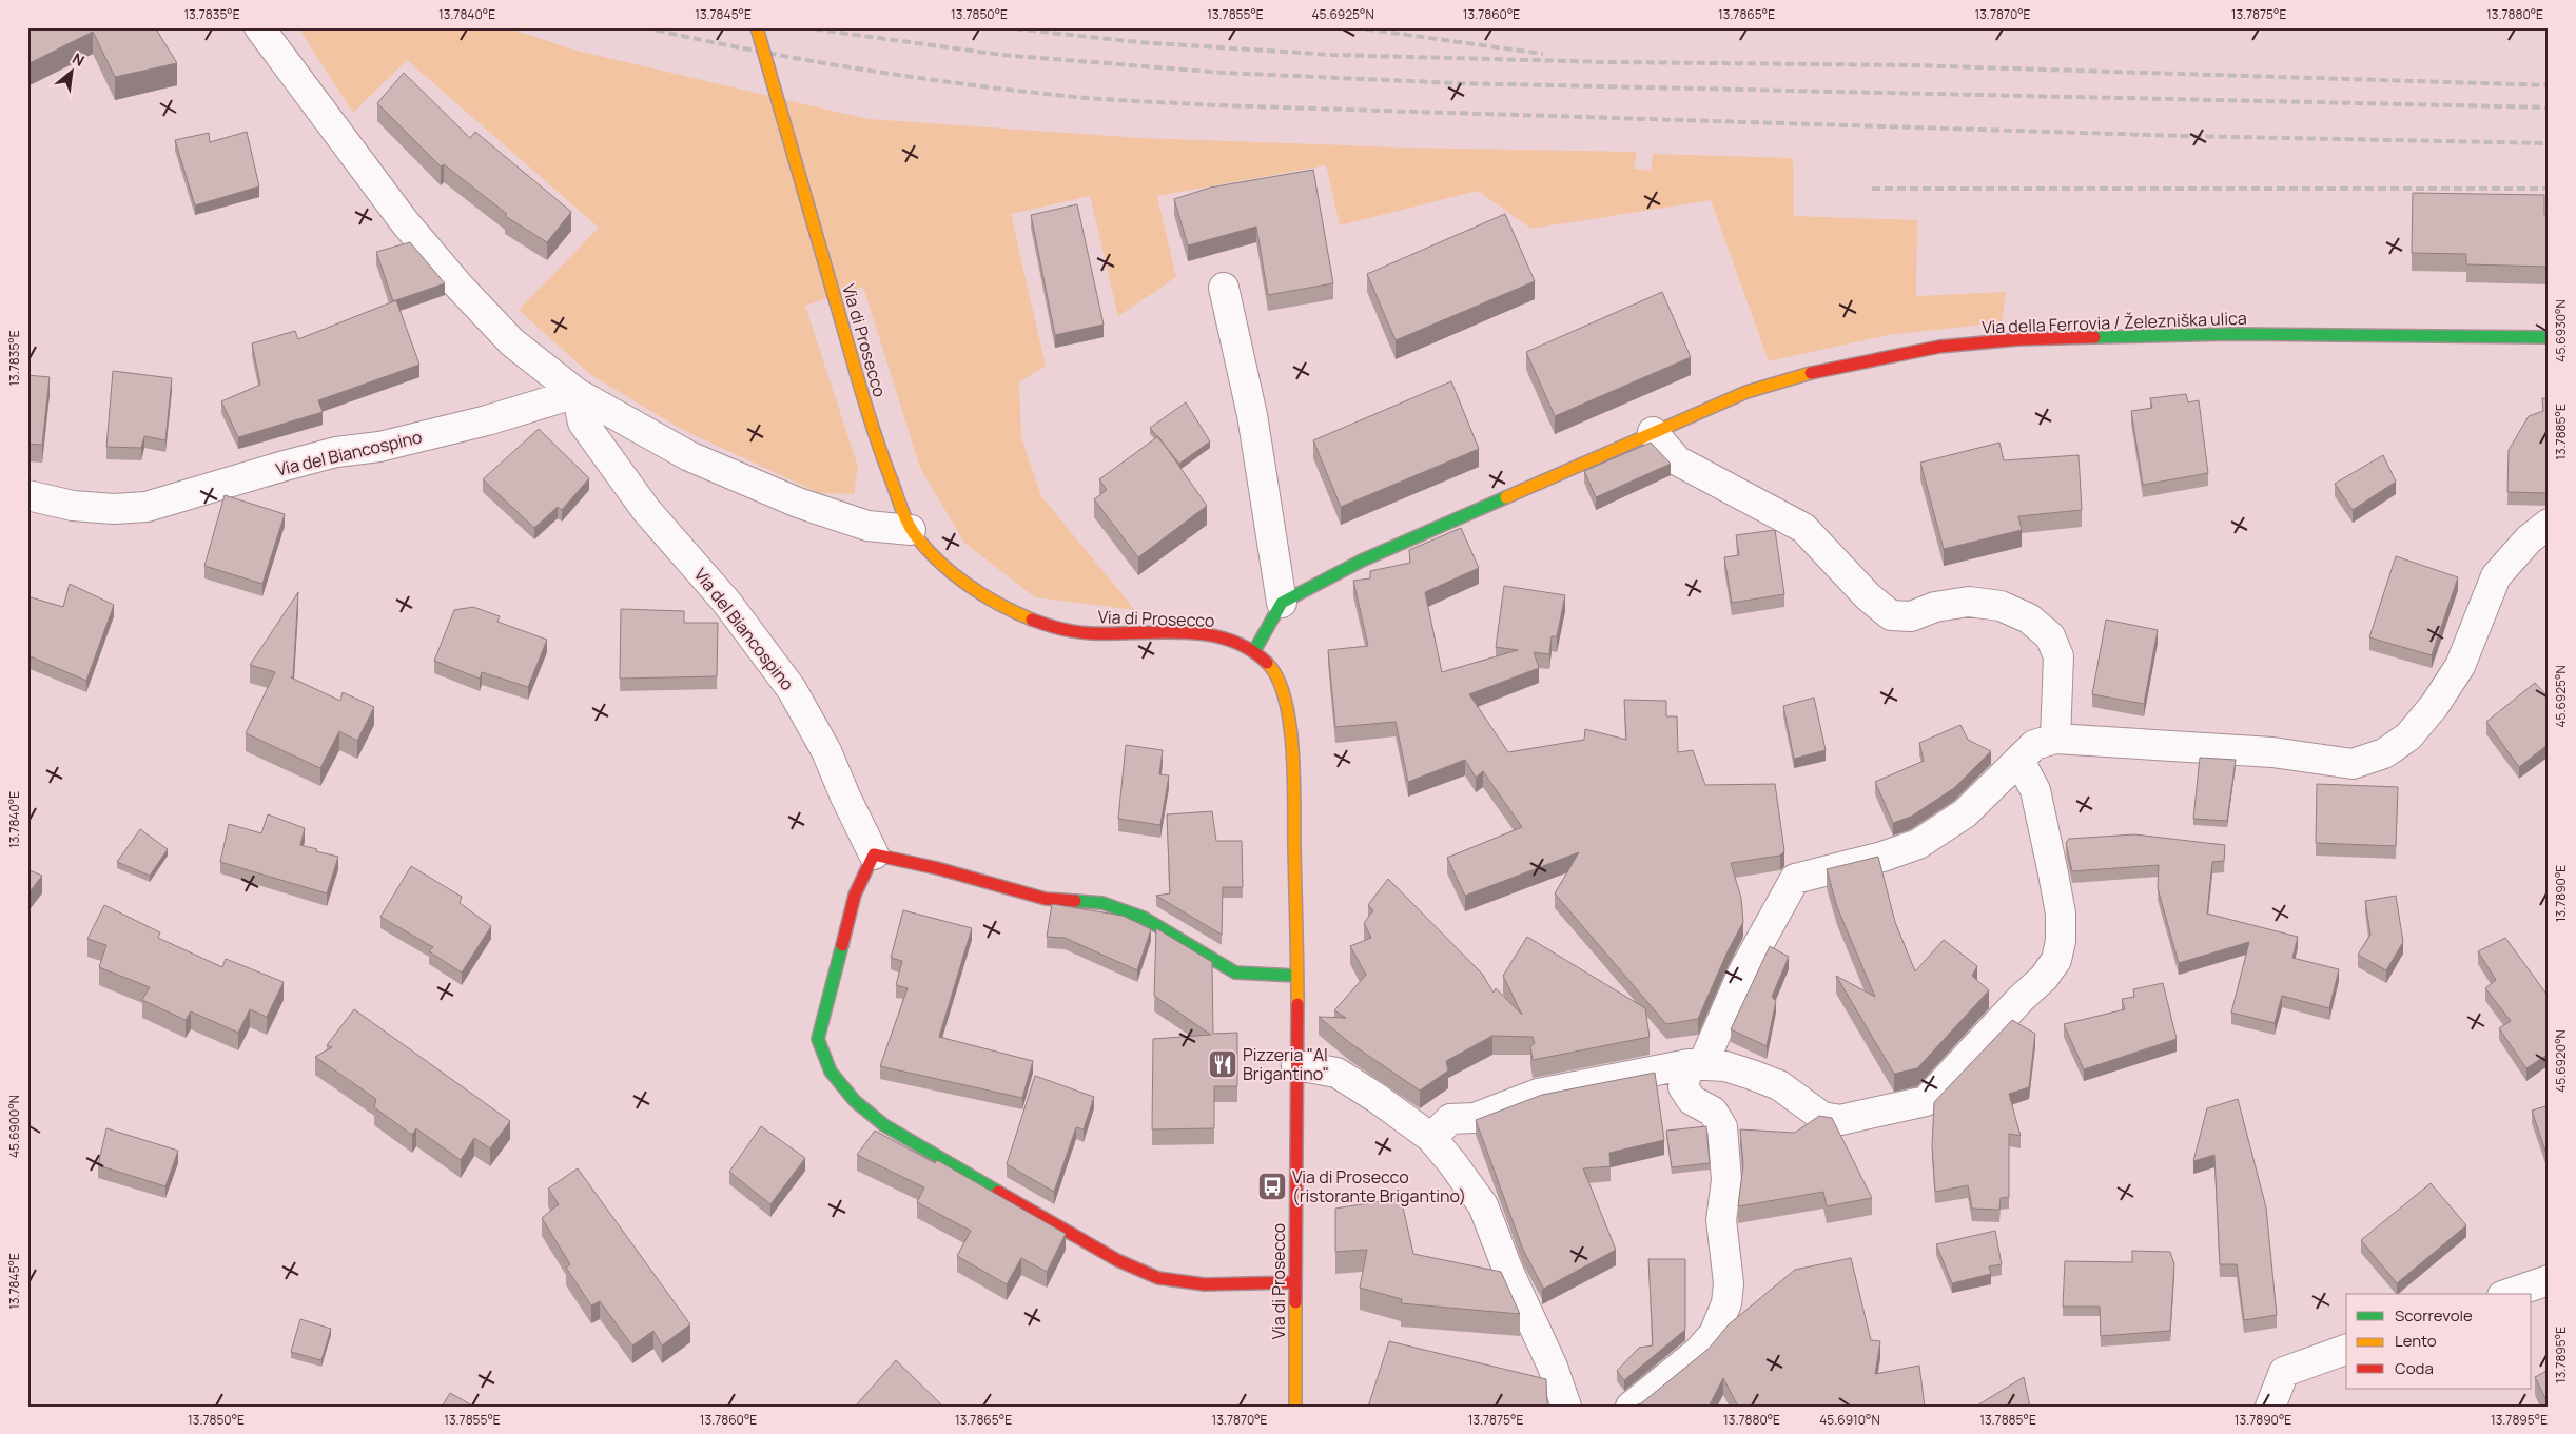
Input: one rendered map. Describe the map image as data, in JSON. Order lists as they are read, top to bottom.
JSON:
{
  "streets": {
    "street": ["Via della Ferrovia / Železniška ulica", "Via di Prosecco", "Via del Biancospino"]
  },
  "places": {
    "restaurant": ["Pizzeria \"Al Brigantino\""],
    "bus stop": ["Via di Prosecco (ristorante Brigantino)"]
  },
  "legend": ["Scorrevole", "Lento", "Coda"],
  "north": "top right",
  "coordinates": [
    "13.7835°E",
    "13.7840°E",
    "13.7845°E",
    "13.7850°E",
    "13.7855°E",
    "45.6925°N",
    "13.7860°E",
    "13.7865°E",
    "13.7870°E",
    "13.7875°E",
    "13.7880°E",
    "45.6930°N",
    "13.7885°E",
    "13.7890°E",
    "45.6920°N",
    "45.6900°N",
    "13.7895°E",
    "45.6910°N"
  ]
}
